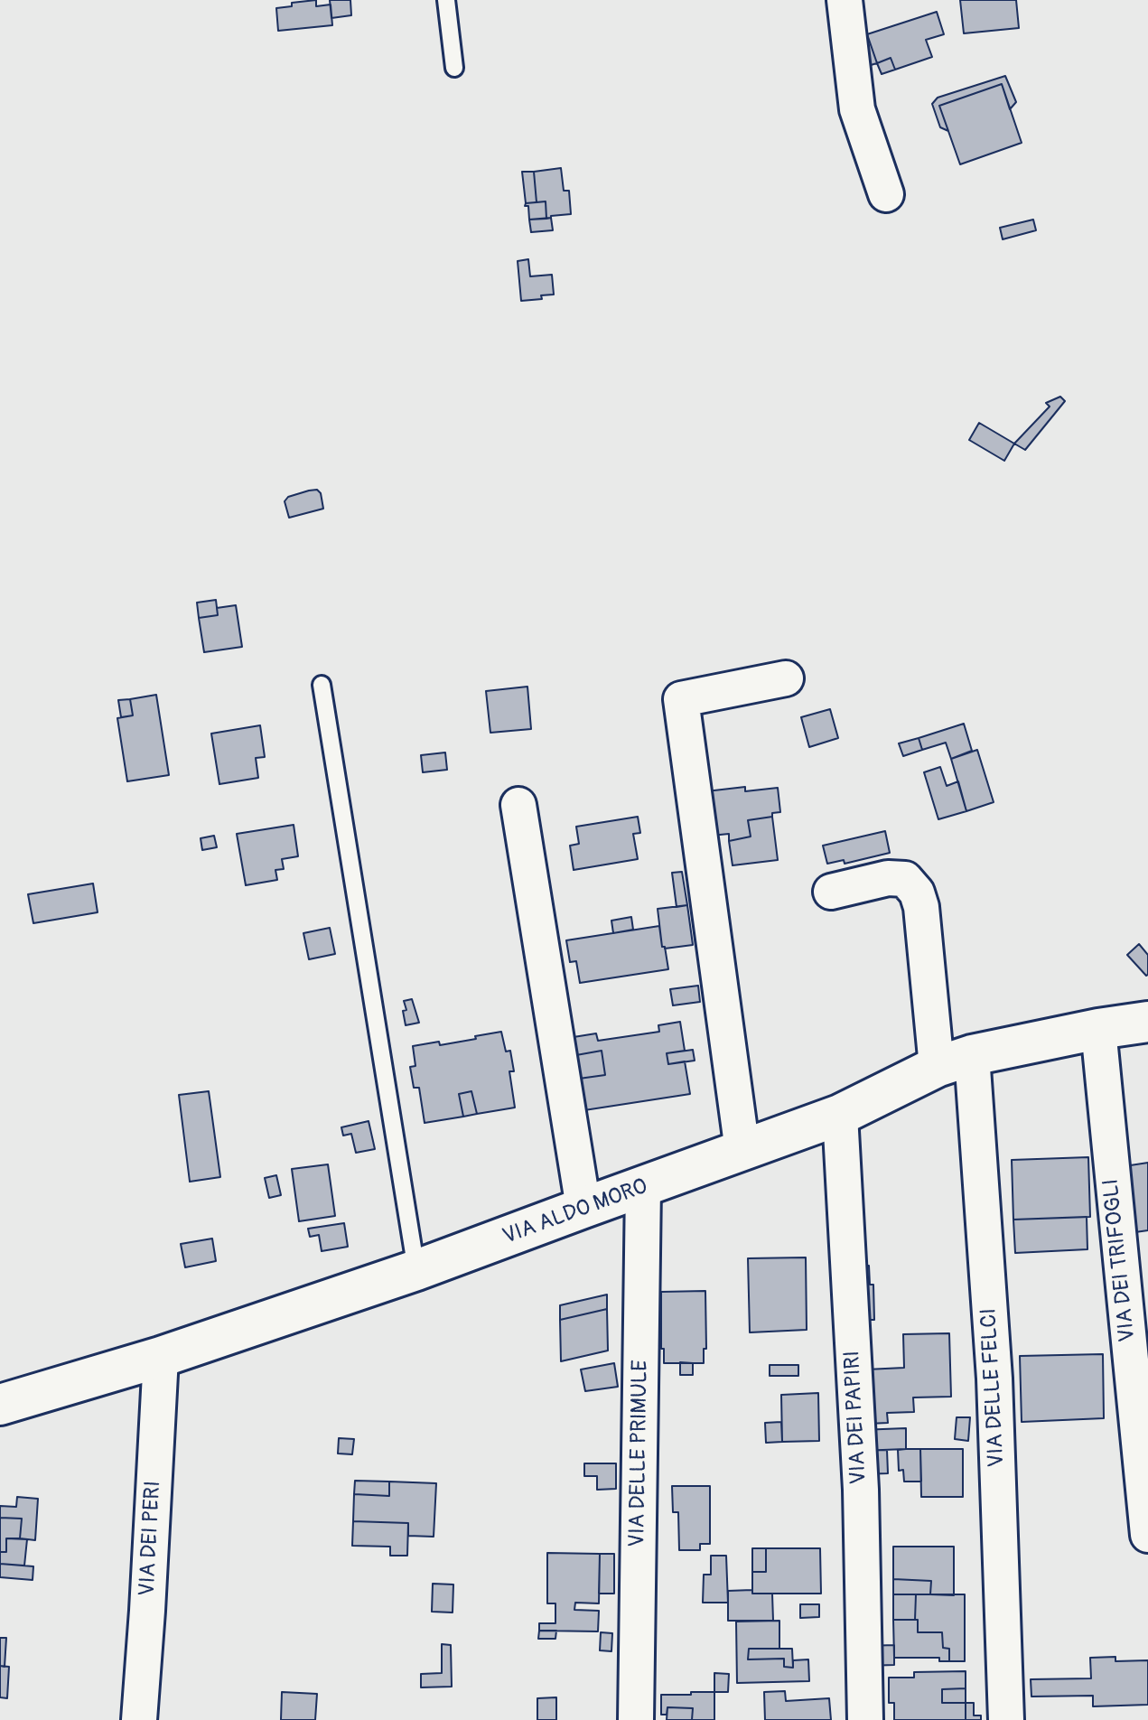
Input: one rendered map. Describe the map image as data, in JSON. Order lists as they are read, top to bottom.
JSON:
{
  "streets": {
    "street": [
      "VIA ALDO MORO",
      "VIA DEI TRIFOGLI",
      "VIA DELLE FELCI",
      "VIA DEI PAPIRI",
      "VIA DELLE PRIMULE",
      "VIA DEI PERI"
    ]
  },
  "crossings": [
    ["VIA ALDO MORO", "VIA DEI TRIFOGLI"],
    ["VIA ALDO MORO", "VIA DELLE FELCI"],
    ["VIA ALDO MORO", "VIA DEI PAPIRI"],
    ["VIA ALDO MORO", "VIA DELLE PRIMULE"],
    ["VIA ALDO MORO", "VIA DEI PERI"]
  ]
}
